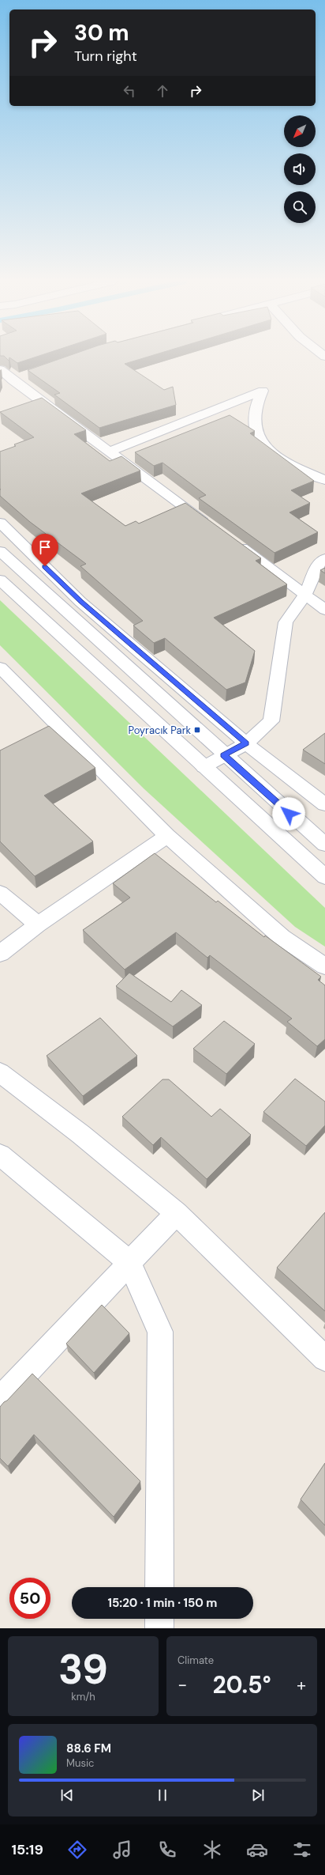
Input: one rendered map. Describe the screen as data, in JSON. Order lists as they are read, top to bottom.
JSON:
{
  "places": {
    "transit": ["Poyracık Park"]
  },
  "north": "bottom left",
  "page": {
    "turn": ["30 m", "Turn right"],
    "limit": "50",
    "trip": "15:20 · 1 min · 150 m",
    "tile": [
      ["39", "km/h"],
      "Climate"
    ],
    "heat": ["−", "20.5°", "+"],
    "song": ["88.6 FM", "Music"],
    "tabs": "15:19"
  }
}
